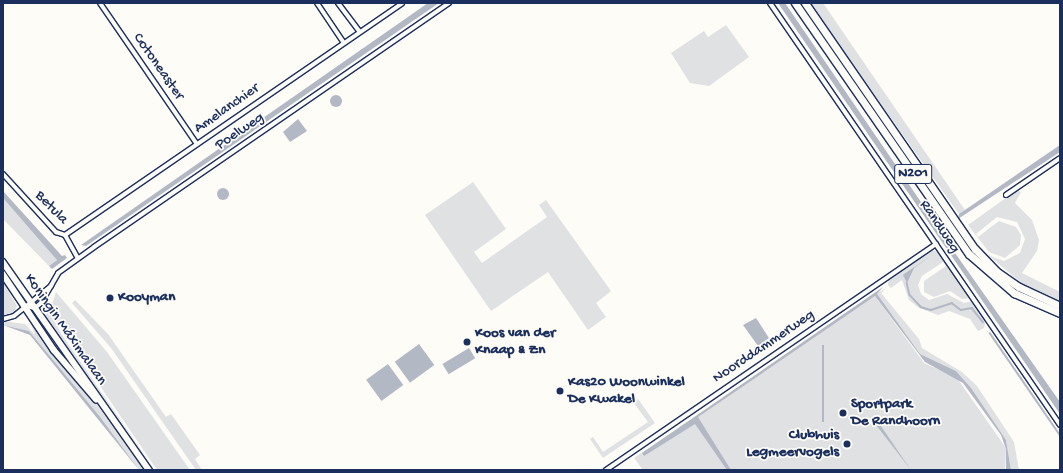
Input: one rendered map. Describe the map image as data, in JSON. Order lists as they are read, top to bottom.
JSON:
{
  "streets": {
    "highway": ["N201"],
    "main road": ["Koningin Máximalaan"],
    "street": [
      "Cotoneaster",
      "Amelanchier",
      "Poelweg",
      "Betula",
      "Randweg",
      "Noorddammerweg"
    ]
  },
  "crossings": [
    ["Cotoneaster", "Amelanchier"],
    ["Amelanchier", "Betula"],
    ["Poelweg", "Betula"],
    ["Poelweg", "Koningin Máximalaan"],
    ["Randweg", "Noorddammerweg"]
  ],
  "places": [
    "Kooyman",
    "Koos van der Knaap & Zn",
    "Kas20 Woonwinkel De Kwakel",
    "Sportpark De Randhoorn",
    "Clubhuis Legmeervogels"
  ]
}
